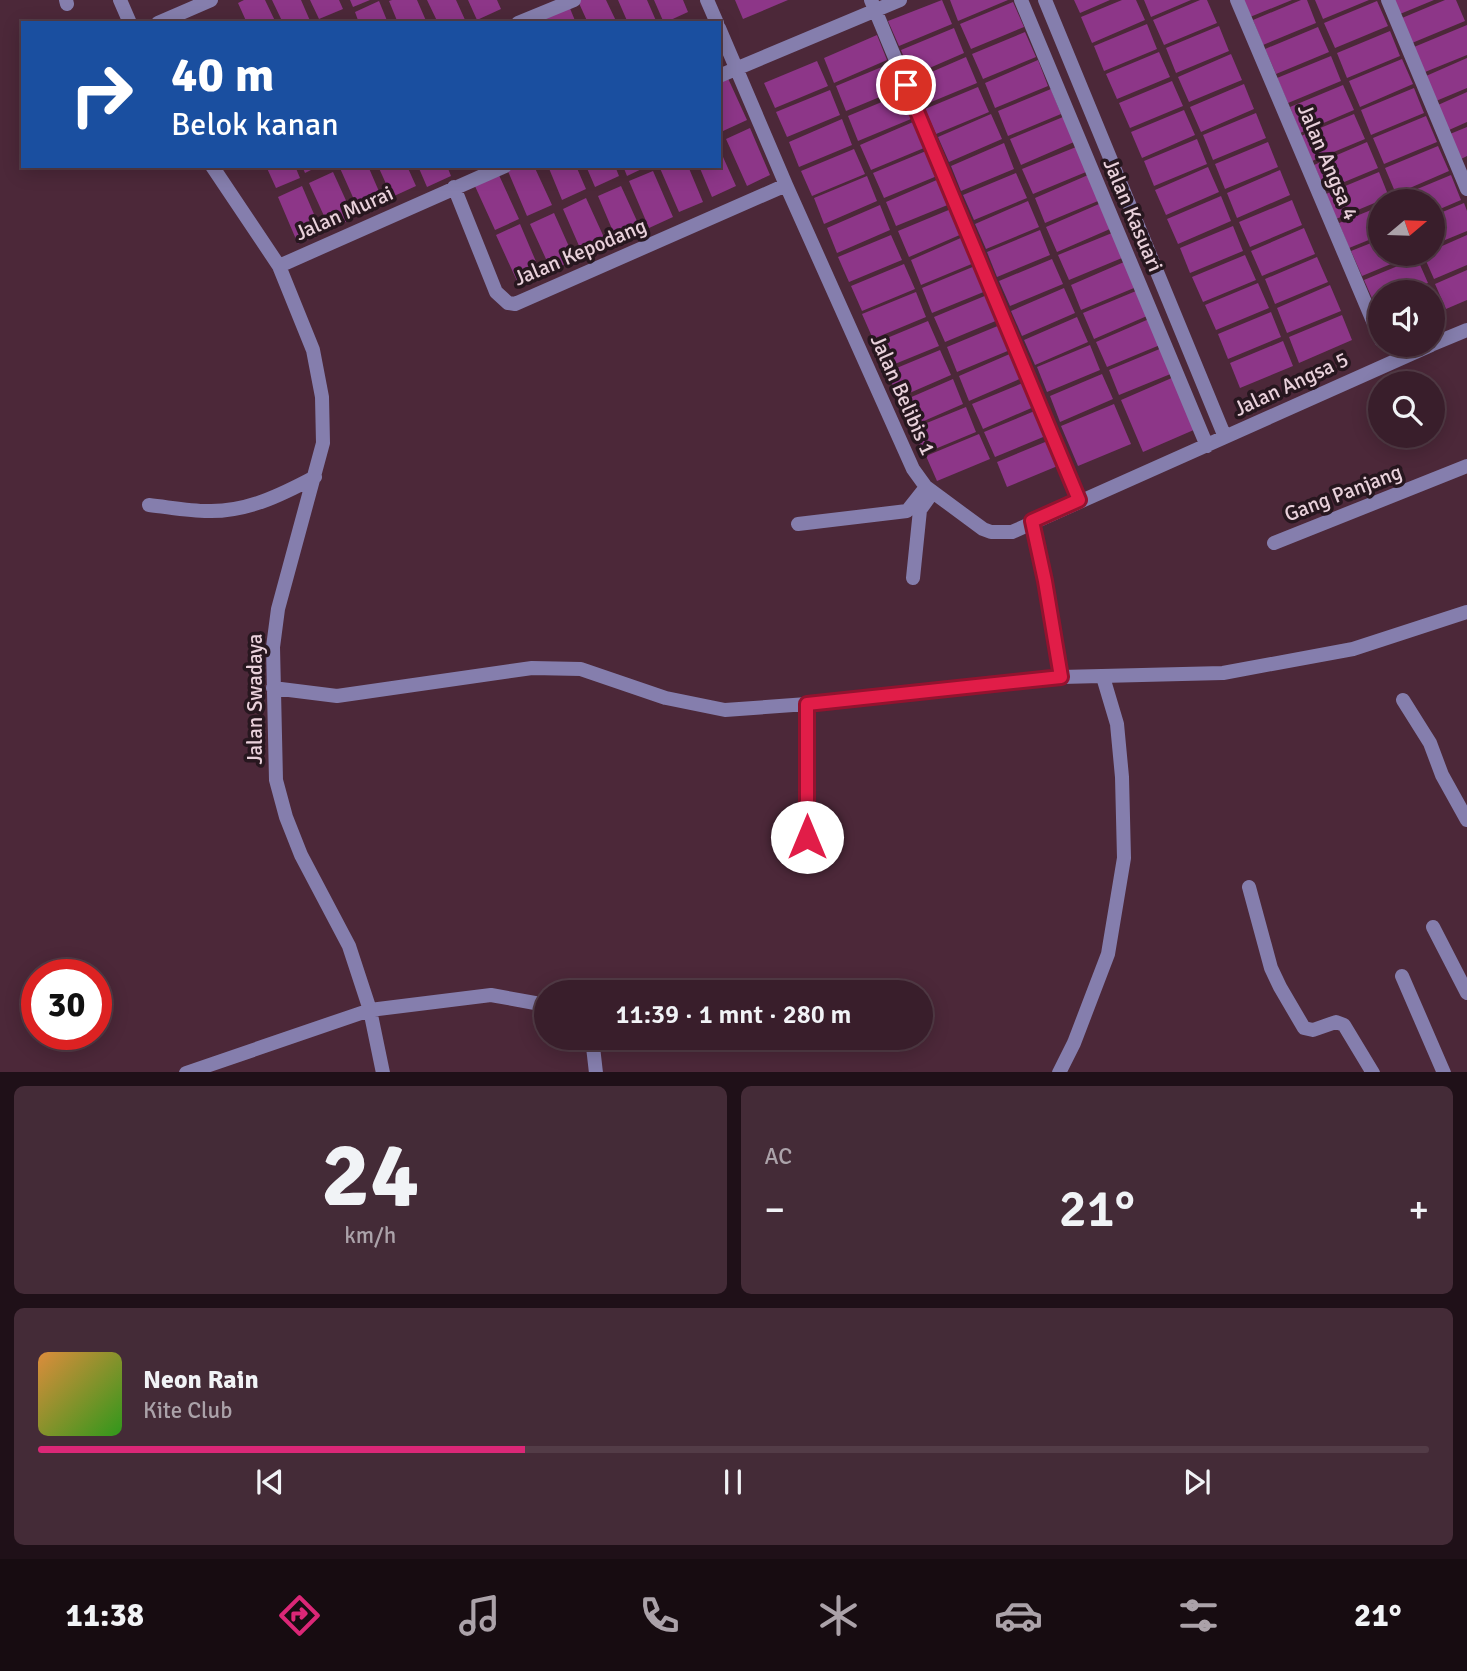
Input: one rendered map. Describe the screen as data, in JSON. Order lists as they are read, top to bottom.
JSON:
{
  "streets": {
    "street": [
      "Jalan Angsa 4",
      "Jalan Murai",
      "Jalan Kasuari",
      "Jalan Kepodang",
      "Jalan Angsa 5",
      "Jalan Belibis 1",
      "Gang Panjang",
      "Jalan Swadaya"
    ]
  },
  "crossings": [
    ["Jalan Angsa 4", "Jalan Angsa 5"],
    ["Jalan Murai", "Jalan Kepodang"],
    ["Jalan Murai", "Jalan Swadaya"],
    ["Jalan Kasuari", "Jalan Angsa 5"],
    ["Jalan Kasuari", "Jalan Belibis 1"],
    ["Jalan Kepodang", "Jalan Belibis 1"],
    ["Jalan Angsa 5", "Jalan Belibis 1"]
  ],
  "north": "right",
  "page": {
    "turn": ["40 m", "Belok kanan"],
    "limit": "30",
    "trip": "11:39 · 1 mnt · 280 m",
    "tile": [
      ["24", "km/h"],
      "AC"
    ],
    "heat": ["−", "21°", "+"],
    "song": ["Neon Rain", "Kite Club"],
    "tabs": ["11:38", "21°"]
  }
}
